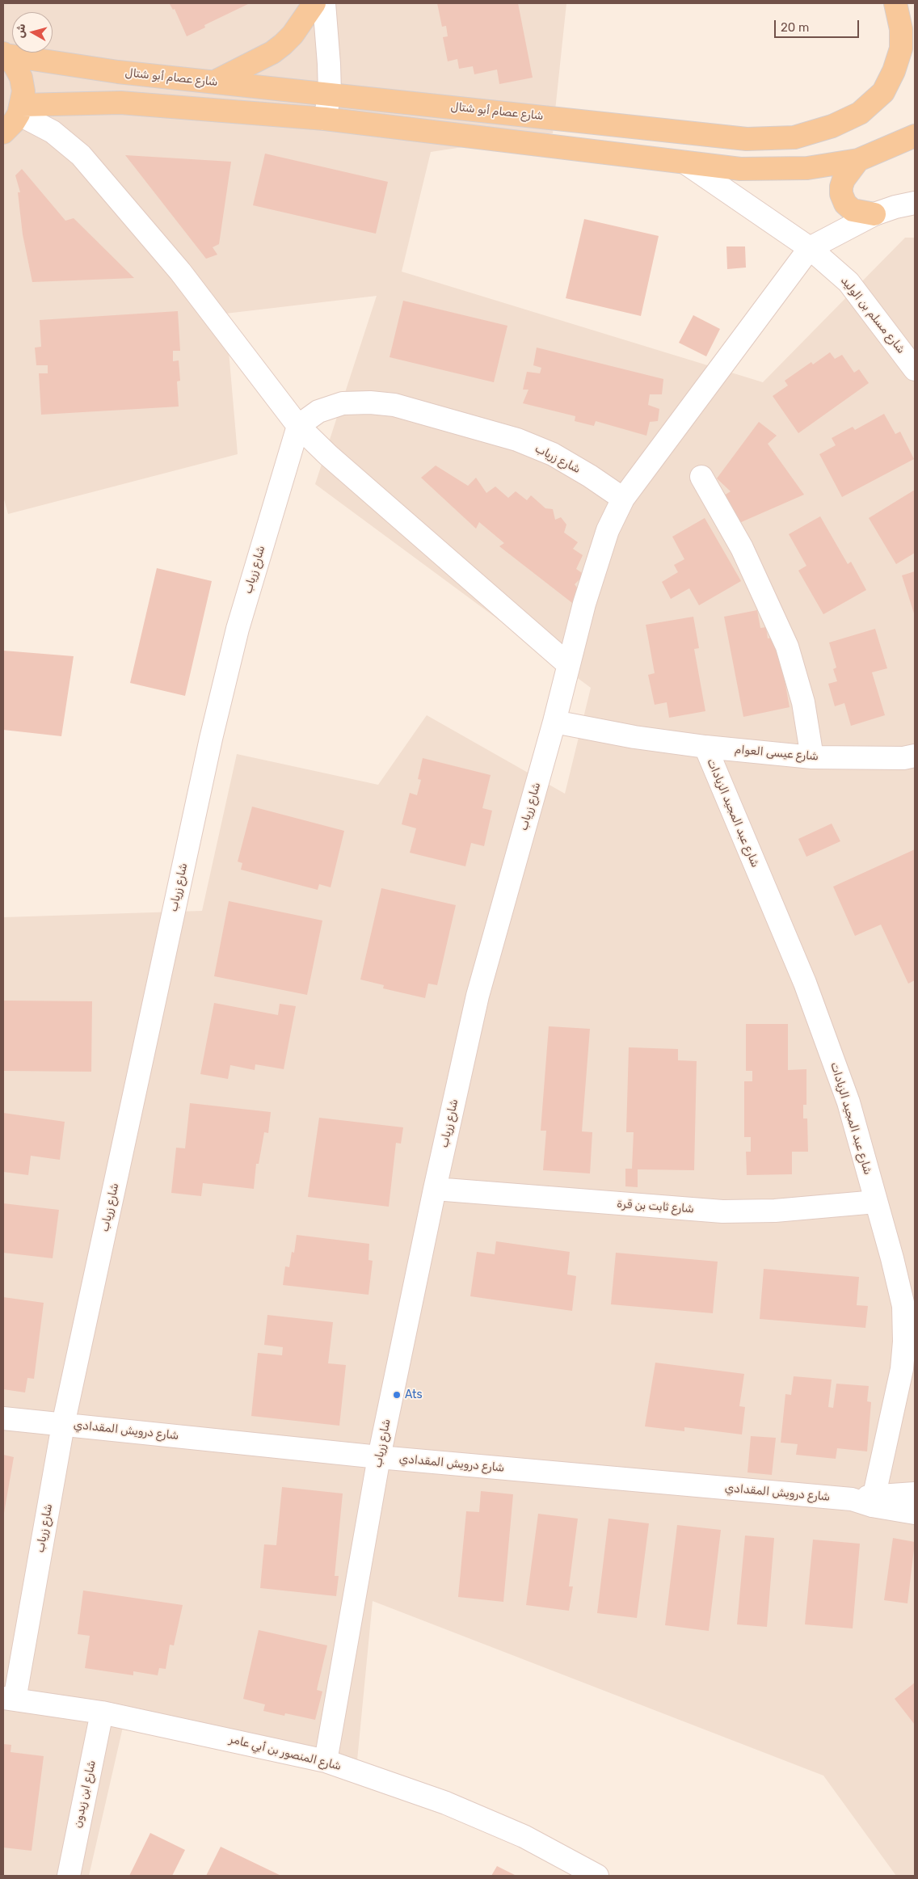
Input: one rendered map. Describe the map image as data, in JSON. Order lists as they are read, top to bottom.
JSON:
{
  "streets": {
    "main road": ["شارع عصام أبو شتال"],
    "street": [
      "شارع مسلم بن الوليد",
      "شارع زرياب",
      "شارع عيسى العوام",
      "شارع عبد المجيد الزيادات",
      "شارع ثابت بن قرة",
      "شارع درويش المقدادي",
      "شارع المنصور بن أبي عامر",
      "شارع ابن زيدون"
    ]
  },
  "crossings": [
    ["شارع مسلم بن الوليد", "شارع زرياب"],
    ["شارع زرياب", "شارع عيسى العوام"],
    ["شارع زرياب", "شارع ثابت بن قرة"],
    ["شارع زرياب", "شارع درويش المقدادي"],
    ["شارع زرياب", "شارع المنصور بن أبي عامر"],
    ["شارع عيسى العوام", "شارع عبد المجيد الزيادات"],
    ["شارع عبد المجيد الزيادات", "شارع ثابت بن قرة"],
    ["شارع عبد المجيد الزيادات", "شارع درويش المقدادي"],
    ["شارع المنصور بن أبي عامر", "شارع ابن زيدون"]
  ],
  "places": ["Ats"],
  "scale_bar": "20 m",
  "north": "left"
}
